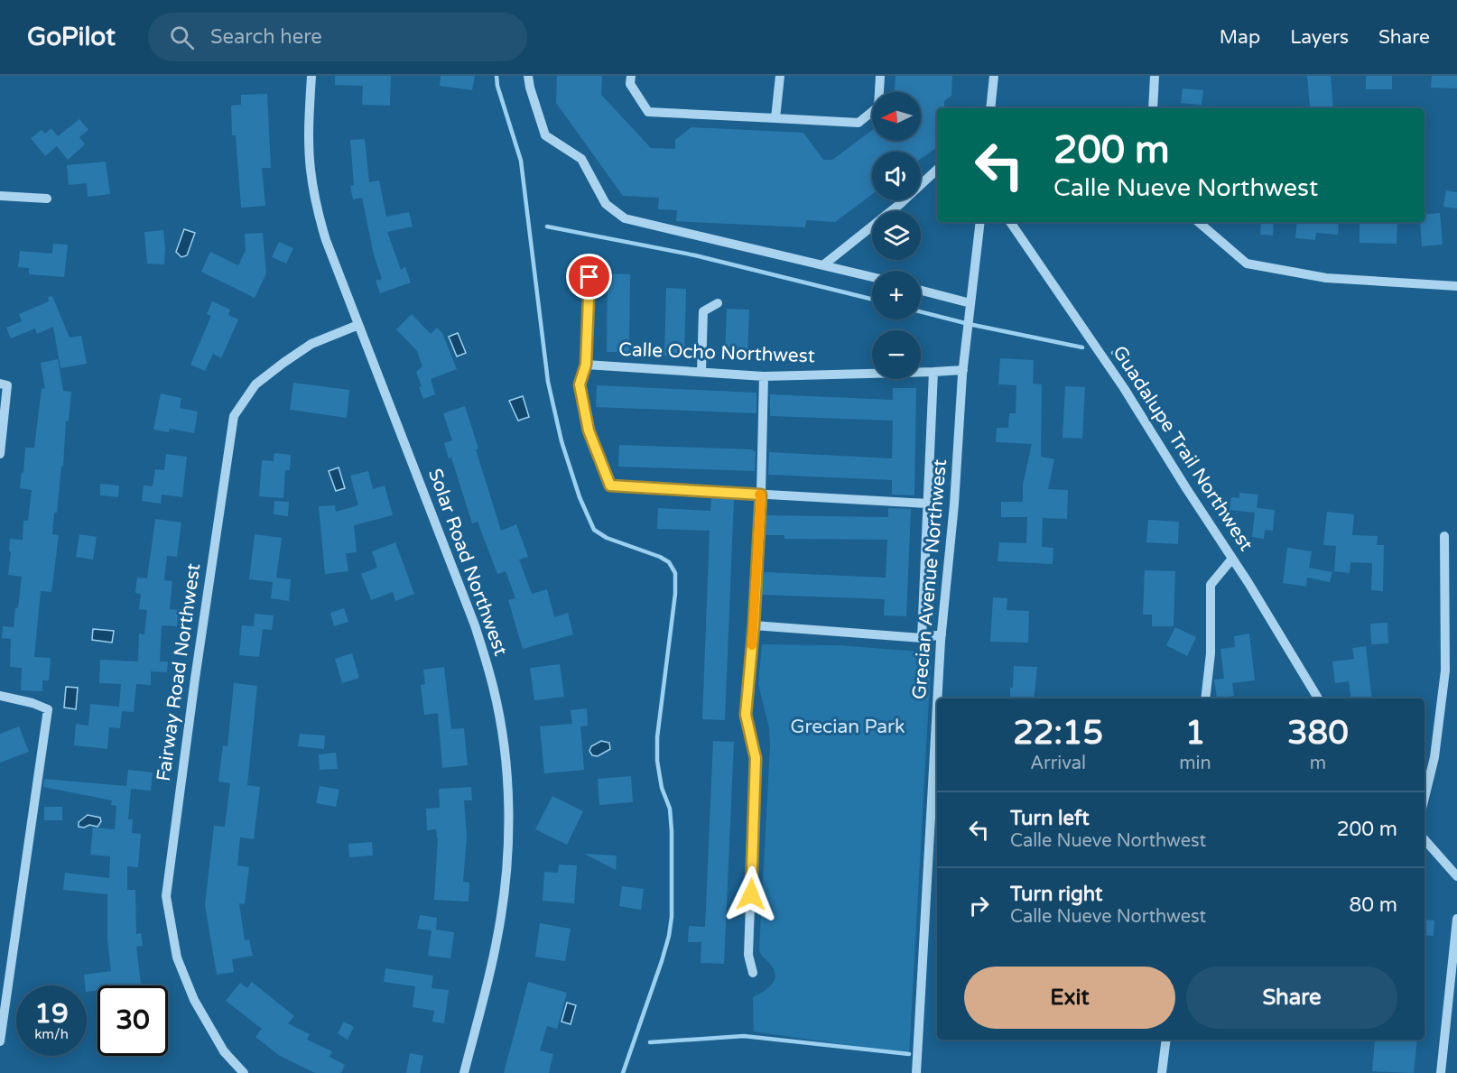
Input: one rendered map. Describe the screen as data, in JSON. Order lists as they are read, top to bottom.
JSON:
{
  "streets": {
    "street": [
      "Calle Ocho Northwest",
      "Guadalupe Trail Northwest",
      "Solar Road Northwest",
      "Grecian Avenue Northwest",
      "Fairway Road Northwest"
    ]
  },
  "crossings": [
    ["Calle Ocho Northwest", "Grecian Avenue Northwest"],
    ["Solar Road Northwest", "Fairway Road Northwest"]
  ],
  "parks": ["Grecian Park"],
  "north": "left",
  "page": {
    "header": "GoPilot",
    "search": "Search here",
    "nav": ["Map", "Layers", "Share"],
    "map_buttons": ["+", "−"],
    "turn": ["200 m", "Calle Nueve Northwest"],
    "eta": [
      "22:15",
      "Arrival",
      "1",
      "min",
      "380",
      "m"
    ],
    "list": [
      {
        "name": "Turn left",
        "note": "Calle Nueve Northwest",
        "value": "200 m"
      },
      {
        "name": "Turn right",
        "note": "Calle Nueve Northwest",
        "value": "80 m"
      }
    ],
    "buttons": ["Exit", "Share"],
    "speed": "19 km/h",
    "limit": "30"
  }
}
